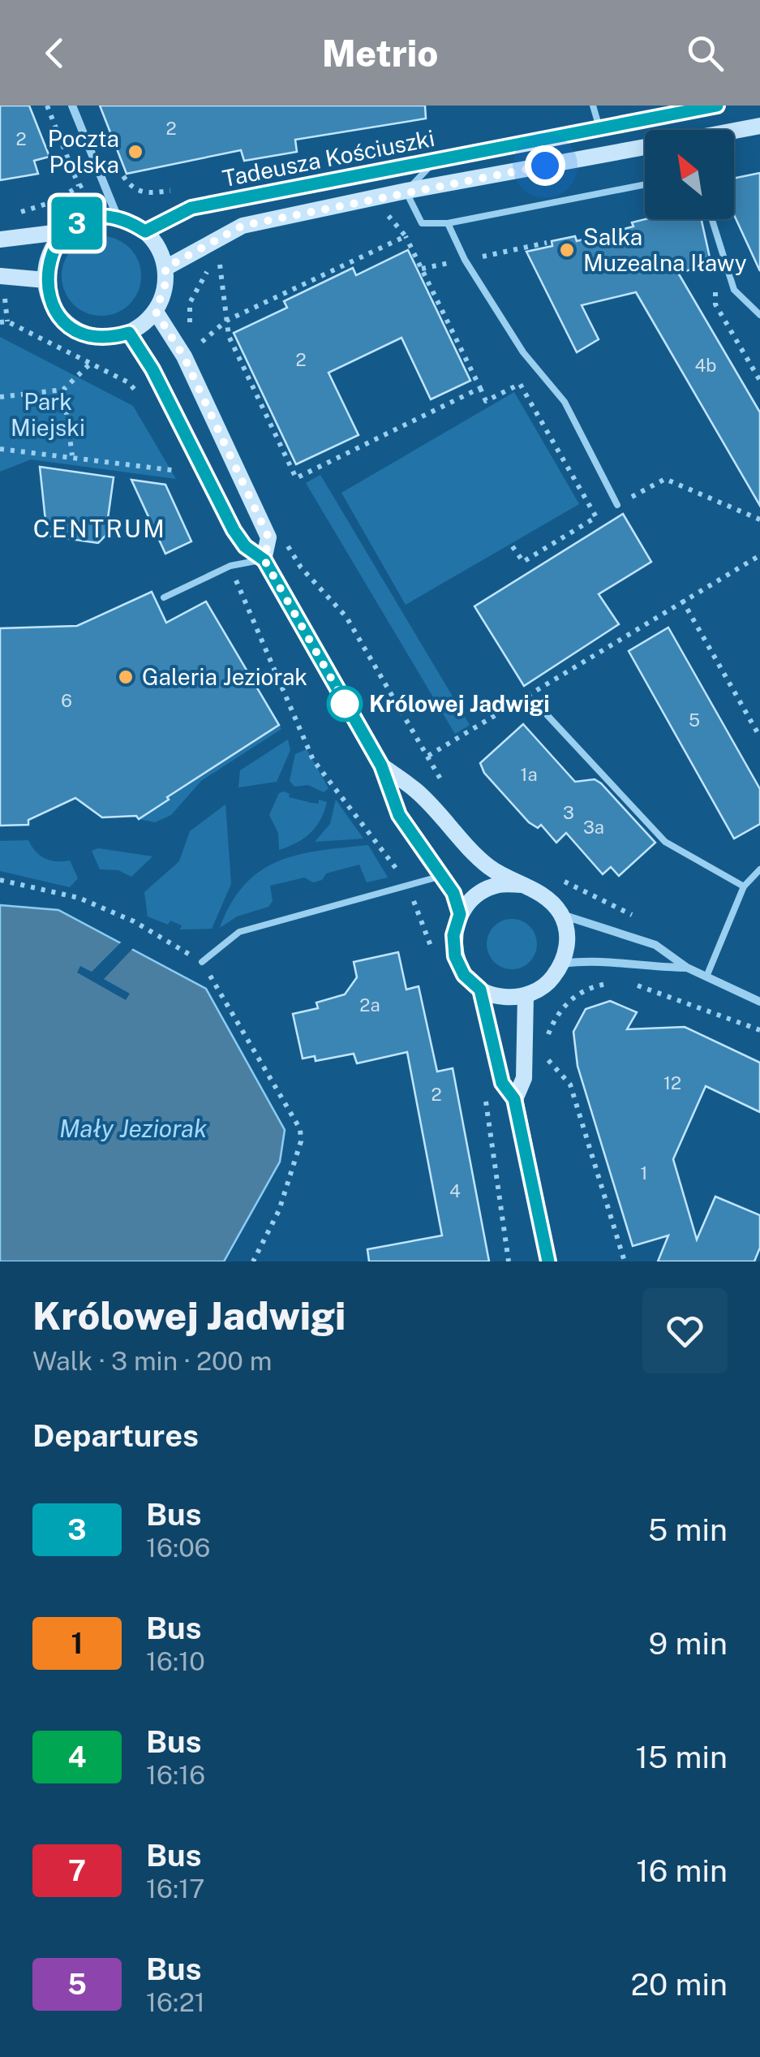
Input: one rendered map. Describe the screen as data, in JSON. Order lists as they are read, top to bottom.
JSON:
{
  "streets": {
    "street": ["Tadeusza Kościuszki"]
  },
  "districts": ["CENTRUM"],
  "water": ["Mały Jeziorak"],
  "parks": ["Park Miejski"],
  "places": [
    "Poczta Polska",
    "Salka Muzealna Iławy",
    "Galeria Jeziorak",
    "Królowej Jadwigi"
  ],
  "lines": ["bus line 3"],
  "house_numbers": [
    "2",
    "2",
    "2",
    "4b",
    "6",
    "5",
    "1a",
    "3",
    "3a",
    "2a",
    "12",
    "2",
    "1",
    "4"
  ],
  "north": "top left",
  "page": {
    "header": "Metrio",
    "on_map": "3",
    "heading": [
      ["Królowej Jadwigi", "Walk · 3 min · 200 m"],
      "Departures"
    ],
    "list": [
      {
        "mark": "3",
        "name": "Bus",
        "note": "16:06",
        "value": "5 min"
      },
      {
        "mark": "1",
        "name": "Bus",
        "note": "16:10",
        "value": "9 min"
      },
      {
        "mark": "4",
        "name": "Bus",
        "note": "16:16",
        "value": "15 min"
      },
      {
        "mark": "7",
        "name": "Bus",
        "note": "16:17",
        "value": "16 min"
      },
      {
        "mark": "5",
        "name": "Bus",
        "note": "16:21",
        "value": "20 min"
      }
    ]
  }
}
